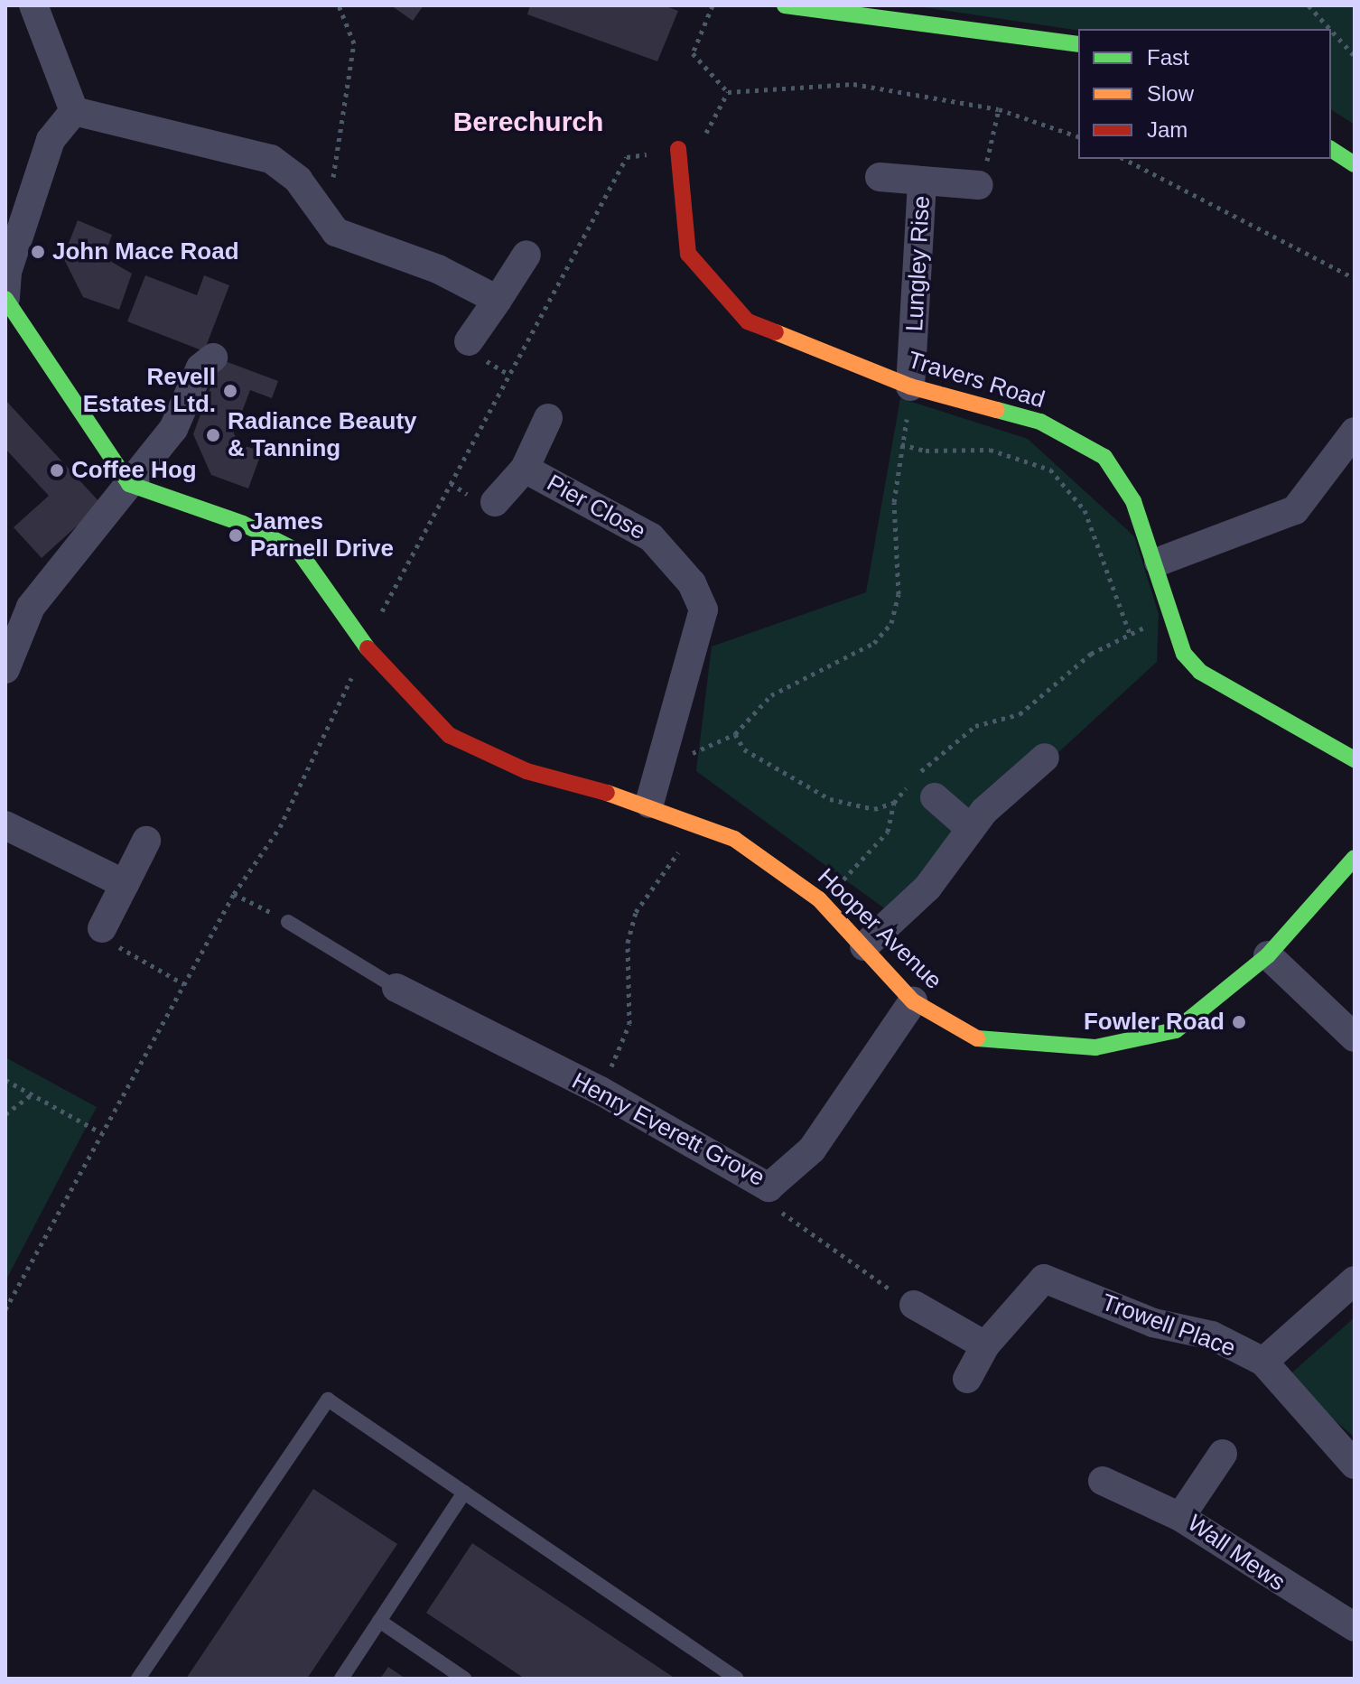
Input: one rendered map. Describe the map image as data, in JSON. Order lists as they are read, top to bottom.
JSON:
{
  "streets": {
    "street": [
      "Lungley Rise",
      "Travers Road",
      "Pier Close",
      "Hooper Avenue",
      "Henry Everett Grove",
      "Trowell Place",
      "Wall Mews"
    ]
  },
  "crossings": [
    ["Lungley Rise", "Travers Road"],
    ["Pier Close", "Hooper Avenue"],
    ["Hooper Avenue", "Henry Everett Grove"]
  ],
  "districts": ["Berechurch"],
  "places": [
    "John Mace Road",
    "Revell Estates Ltd.",
    "Radiance Beauty & Tanning",
    "Coffee Hog",
    "James Parnell Drive",
    "Fowler Road"
  ],
  "legend": ["Fast", "Slow", "Jam"]
}
